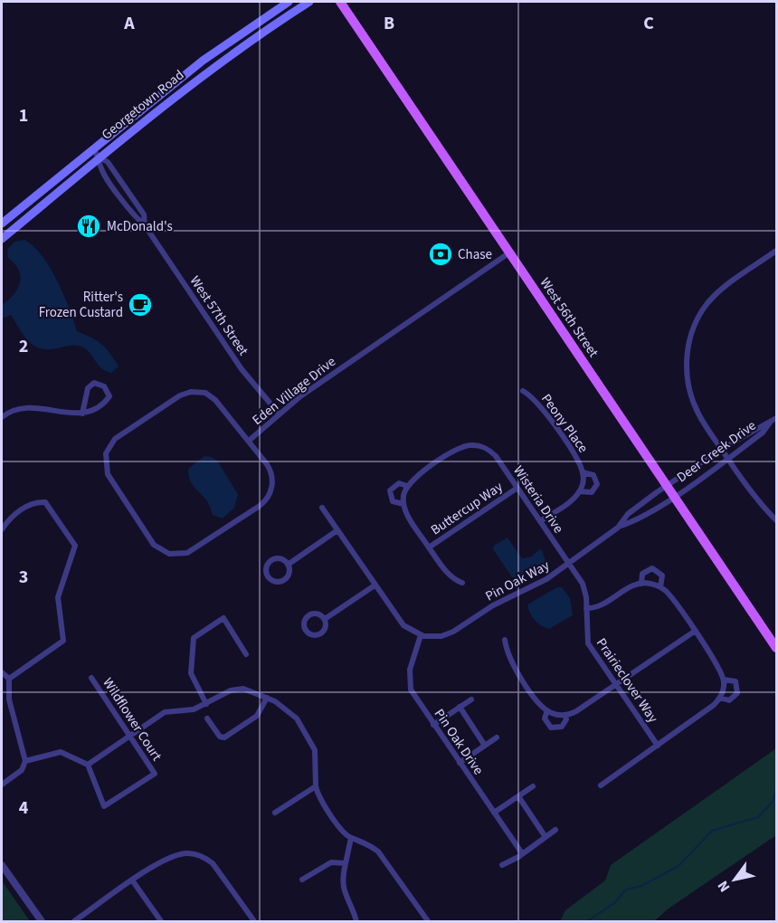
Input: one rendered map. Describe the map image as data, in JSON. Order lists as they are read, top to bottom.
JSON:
{
  "streets": {
    "main road": ["Georgetown Road", "West 56th Street"],
    "street": [
      "West 57th Street",
      "Eden Village Drive",
      "Peony Place",
      "Deer Creek Drive",
      "Wisteria Drive",
      "Buttercup Way",
      "Pin Oak Way",
      "Prairieclover Way",
      "Wildflower Court",
      "Pin Oak Drive"
    ]
  },
  "crossings": [
    ["Georgetown Road", "West 57th Street"],
    ["West 57th Street", "Eden Village Drive"],
    ["West 56th Street", "Eden Village Drive"],
    ["West 56th Street", "Deer Creek Drive"],
    ["West 56th Street", "Pin Oak Way"],
    ["Peony Place", "Wisteria Drive"],
    ["Deer Creek Drive", "Pin Oak Way"],
    ["Wisteria Drive", "Buttercup Way"],
    ["Wisteria Drive", "Pin Oak Way"],
    ["Wisteria Drive", "Prairieclover Way"],
    ["Pin Oak Way", "Prairieclover Way"],
    ["Pin Oak Way", "Pin Oak Drive"]
  ],
  "places": {
    "restaurant": ["McDonald's"],
    "bank": ["Chase"],
    "cafe": ["Ritter's Frozen Custard"]
  },
  "north": "bottom left",
  "grid": {
    "columns": ["A", "B", "C"],
    "rows": [
      "1",
      "2",
      "3",
      "4"
    ]
  }
}
